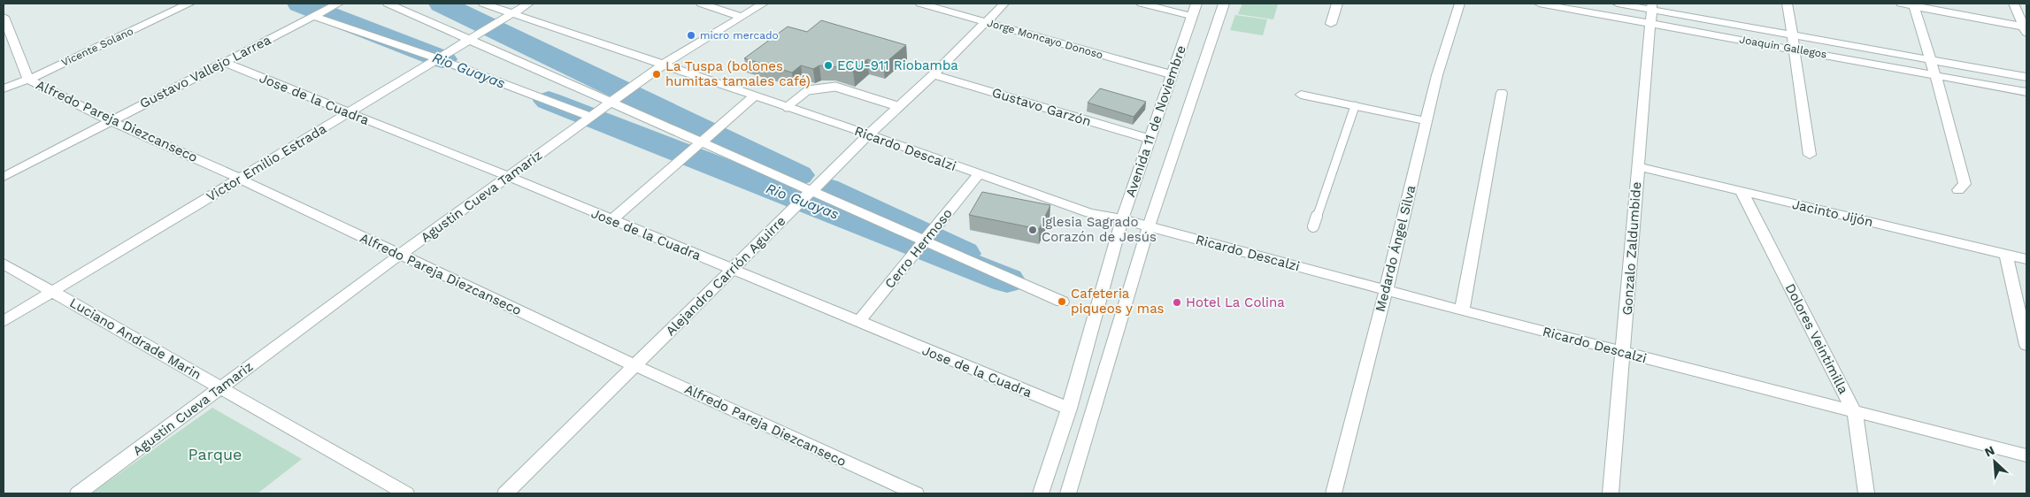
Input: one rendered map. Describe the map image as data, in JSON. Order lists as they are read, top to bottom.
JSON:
{
  "streets": {
    "street": [
      "Jorge Moncayo Donoso",
      "Vicente Solano",
      "Joaquin Gallegos",
      "Gustavo Vallejo Larrea",
      "Jose de la Cuadra",
      "Gustavo Garzón",
      "Alfredo Pareja Diezcanseco",
      "Avenida 11 de Noviembre",
      "Ricardo Descalzi",
      "Victor Emilio Estrada",
      "Agustin Cueva Tamariz",
      "Jacinto Jijón",
      "Cerro Hermoso",
      "Medardo Ángel Silva",
      "Gonzalo Zaldumbide",
      "Alejandro Carrión Aguirre",
      "Luciano Andrade Marin",
      "Dolores Veintimilla"
    ]
  },
  "crossings": [
    ["Jorge Moncayo Donoso", "Avenida 11 de Noviembre"],
    ["Jorge Moncayo Donoso", "Alejandro Carrión Aguirre"],
    ["Vicente Solano", "Alfredo Pareja Diezcanseco"],
    ["Joaquin Gallegos", "Gonzalo Zaldumbide"],
    ["Gustavo Vallejo Larrea", "Jose de la Cuadra"],
    ["Gustavo Vallejo Larrea", "Alfredo Pareja Diezcanseco"],
    ["Jose de la Cuadra", "Avenida 11 de Noviembre"],
    ["Jose de la Cuadra", "Victor Emilio Estrada"],
    ["Jose de la Cuadra", "Agustin Cueva Tamariz"],
    ["Jose de la Cuadra", "Cerro Hermoso"],
    ["Jose de la Cuadra", "Alejandro Carrión Aguirre"],
    ["Gustavo Garzón", "Avenida 11 de Noviembre"],
    ["Gustavo Garzón", "Alejandro Carrión Aguirre"],
    ["Alfredo Pareja Diezcanseco", "Victor Emilio Estrada"],
    ["Alfredo Pareja Diezcanseco", "Agustin Cueva Tamariz"],
    ["Alfredo Pareja Diezcanseco", "Alejandro Carrión Aguirre"],
    ["Avenida 11 de Noviembre", "Ricardo Descalzi"],
    ["Ricardo Descalzi", "Victor Emilio Estrada"],
    ["Ricardo Descalzi", "Agustin Cueva Tamariz"],
    ["Ricardo Descalzi", "Cerro Hermoso"],
    ["Ricardo Descalzi", "Medardo Ángel Silva"],
    ["Ricardo Descalzi", "Gonzalo Zaldumbide"],
    ["Ricardo Descalzi", "Alejandro Carrión Aguirre"],
    ["Ricardo Descalzi", "Dolores Veintimilla"],
    ["Victor Emilio Estrada", "Luciano Andrade Marin"],
    ["Agustin Cueva Tamariz", "Luciano Andrade Marin"],
    ["Jacinto Jijón", "Gonzalo Zaldumbide"],
    ["Jacinto Jijón", "Dolores Veintimilla"]
  ],
  "water": ["Rio Guayas"],
  "parks": ["Parque"],
  "places": [
    "micro mercado",
    "ECU-911 Riobamba",
    "La Tuspa (bolones humitas tamales café)",
    "Iglesia Sagrado Corazón de Jesús",
    "Cafeteria piqueos y mas",
    "Hotel La Colina"
  ],
  "north": "top left"
}
